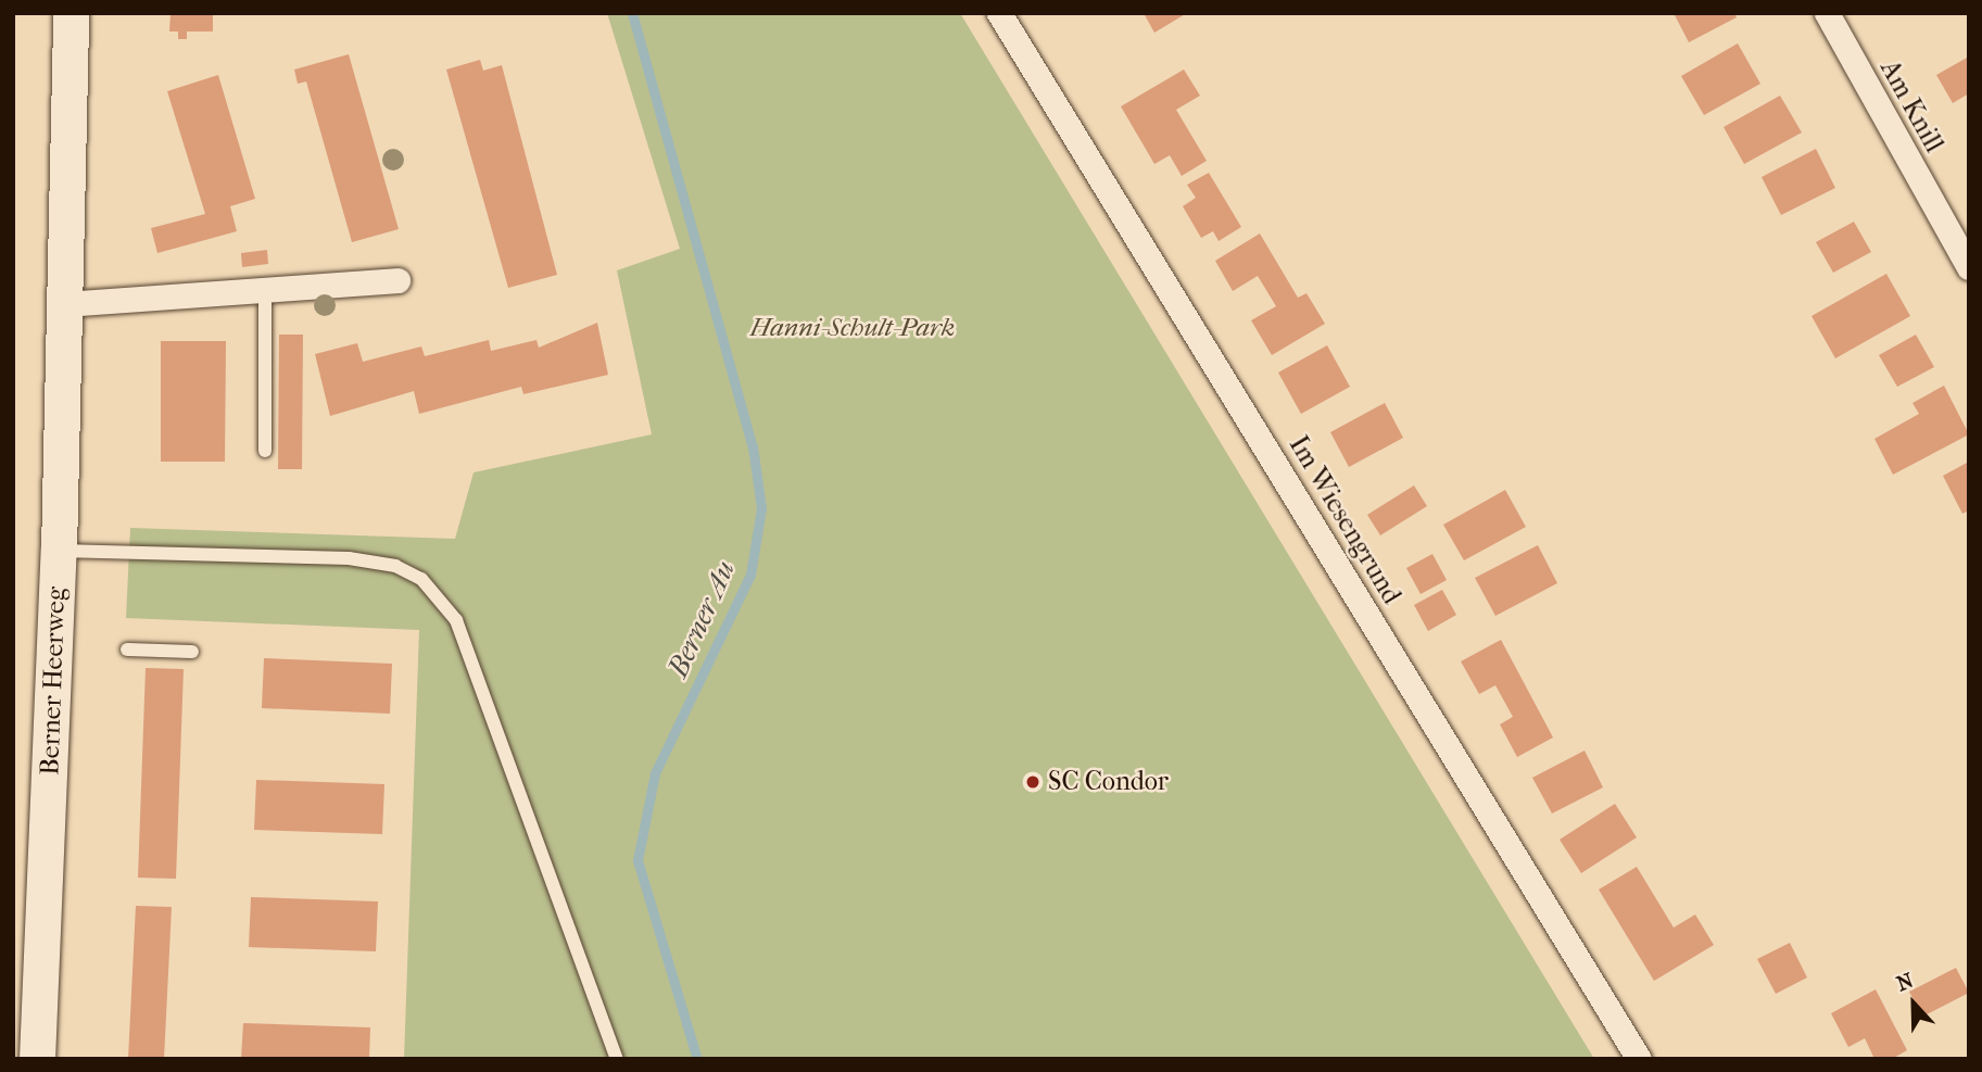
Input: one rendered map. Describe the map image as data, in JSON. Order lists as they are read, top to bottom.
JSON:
{
  "streets": {
    "main road": ["Berner Heerweg"],
    "street": ["Am Knill", "Im Wiesengrund"]
  },
  "water": ["Berner Au"],
  "parks": ["Hanni-Schult-Park"],
  "places": ["SC Condor"],
  "north": "top"
}
